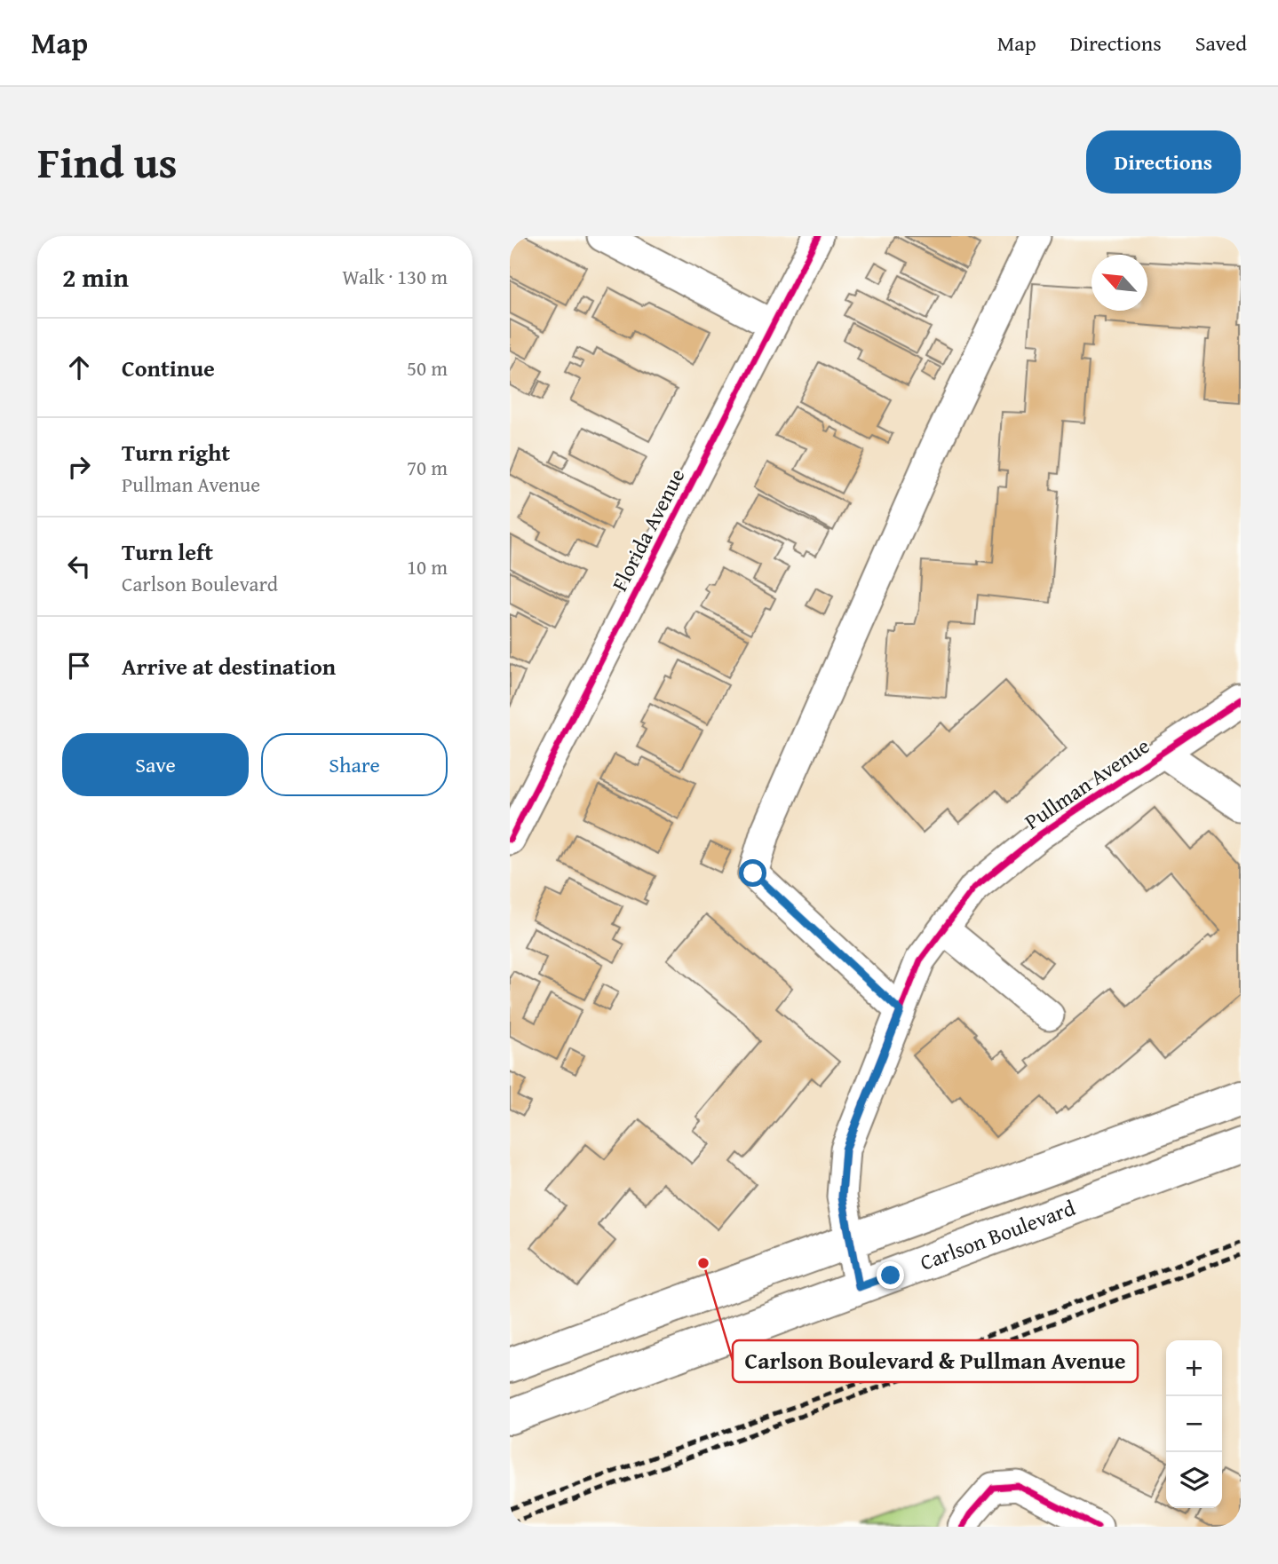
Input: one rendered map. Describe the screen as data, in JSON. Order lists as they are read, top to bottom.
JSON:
{
  "streets": {
    "main road": ["Carlson Boulevard"],
    "street": ["Florida Avenue", "Pullman Avenue"]
  },
  "crossings": [
    ["Pullman Avenue", "Carlson Boulevard"]
  ],
  "places": ["Carlson Boulevard & Pullman Avenue"],
  "north": "top left",
  "page": {
    "header": "Map",
    "nav": ["Map", "Directions", "Saved"],
    "title": "Find us",
    "buttons": [
      "Directions",
      ["Save", "Share"]
    ],
    "heading": ["2 min", "Walk · 130 m"],
    "list": [
      ["Continue", "50 m"],
      ["Turn right", "Pullman Avenue", "70 m"],
      ["Turn left", "Carlson Boulevard", "10 m"],
      "Arrive at destination"
    ],
    "map_buttons": ["+", "−"]
  }
}
